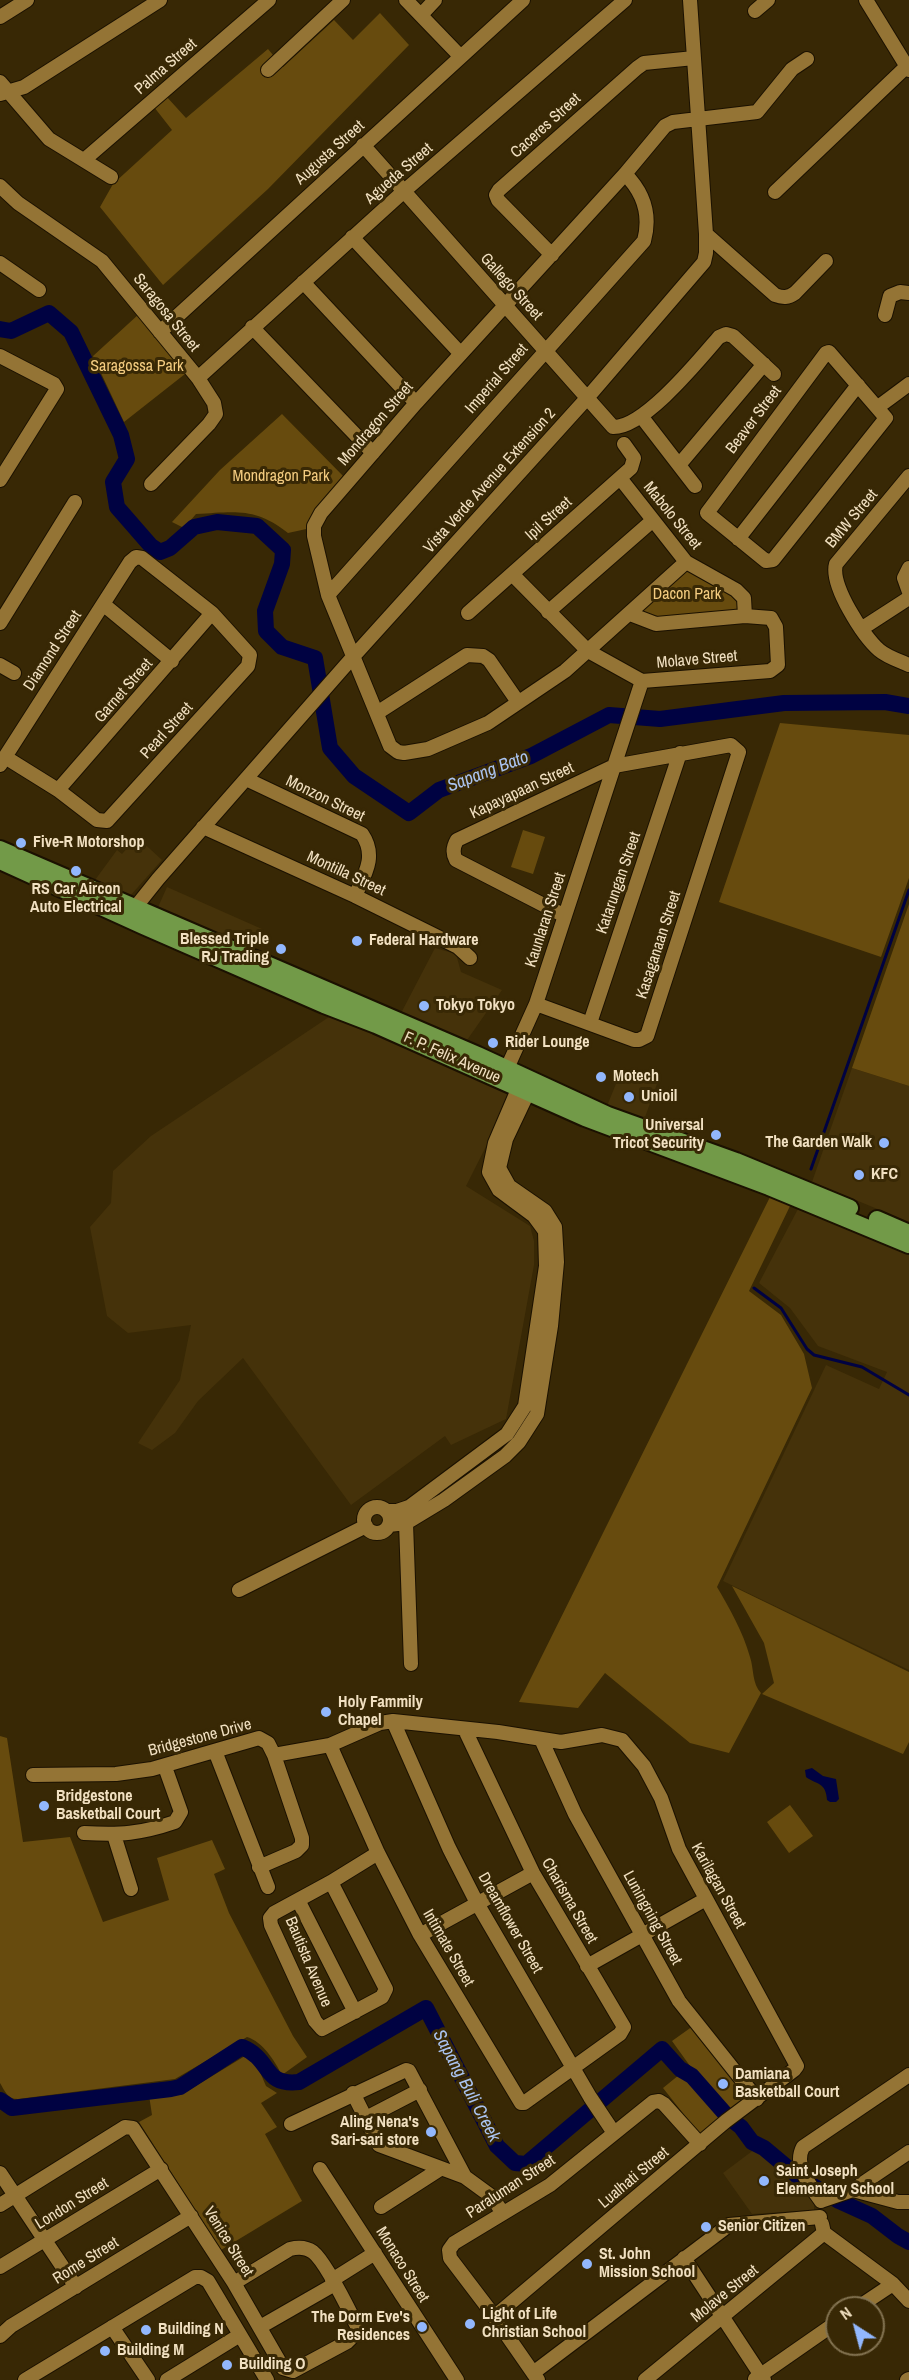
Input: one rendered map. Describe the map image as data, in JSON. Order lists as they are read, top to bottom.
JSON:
{
  "streets": {
    "main road": ["F. P. Felix Avenue"],
    "street": [
      "Palma Street",
      "Caceres Street",
      "Augusta Street",
      "Agueda Street",
      "Gallego Street",
      "Saragosa Street",
      "Imperial Street",
      "Beaver Street",
      "Mondragon Street",
      "Vista Verde Avenue Extension 2",
      "Mabolo Street",
      "Ipil Street",
      "BMW Street",
      "Diamond Street",
      "Molave Street",
      "Garnet Street",
      "Pearl Street",
      "Kapayapaan Street",
      "Monzon Street",
      "Montilla Street",
      "Katarungan Street",
      "Kaunlaran Street",
      "Kasaganaan Street",
      "Bridgestone Drive",
      "Karilagan Street",
      "Charisma Street",
      "Luningning Street",
      "Dreamflower Street",
      "Intimate Street",
      "Bautista Avenue",
      "Lualhati Street",
      "Paraluman Street",
      "London Street",
      "Venice Street",
      "Rome Street",
      "Monaco Street"
    ]
  },
  "crossings": [
    ["Caceres Street", "Mondragon Street"],
    ["Caceres Street", "Vista Verde Avenue Extension 2"],
    ["Augusta Street", "Gallego Street"],
    ["Augusta Street", "Saragosa Street"],
    ["Agueda Street", "Gallego Street"],
    ["Agueda Street", "Saragosa Street"],
    ["Gallego Street", "Imperial Street"],
    ["Gallego Street", "Mondragon Street"],
    ["Gallego Street", "Vista Verde Avenue Extension 2"],
    ["Imperial Street", "Mondragon Street"],
    ["Mondragon Street", "Vista Verde Avenue Extension 2"],
    ["Mondragon Street", "Mabolo Street"],
    ["Mondragon Street", "Molave Street"],
    ["Vista Verde Avenue Extension 2", "Monzon Street"],
    ["Vista Verde Avenue Extension 2", "Montilla Street"],
    ["Vista Verde Avenue Extension 2", "F. P. Felix Avenue"],
    ["Mabolo Street", "Ipil Street"],
    ["Mabolo Street", "Molave Street"],
    ["Ipil Street", "Molave Street"],
    ["Diamond Street", "Garnet Street"],
    ["Diamond Street", "Pearl Street"],
    ["Molave Street", "Kaunlaran Street"],
    ["Garnet Street", "Pearl Street"],
    ["Kapayapaan Street", "Katarungan Street"],
    ["Kapayapaan Street", "Kaunlaran Street"],
    ["Kapayapaan Street", "Kasaganaan Street"],
    ["Monzon Street", "Montilla Street"],
    ["Katarungan Street", "Kasaganaan Street"],
    ["Kaunlaran Street", "Kasaganaan Street"],
    ["Kaunlaran Street", "F. P. Felix Avenue"],
    ["Karilagan Street", "Luningning Street"],
    ["Karilagan Street", "Lualhati Street"],
    ["Charisma Street", "Dreamflower Street"],
    ["Charisma Street", "Intimate Street"],
    ["Luningning Street", "Lualhati Street"],
    ["Dreamflower Street", "Intimate Street"],
    ["Dreamflower Street", "Paraluman Street"],
    ["Intimate Street", "Bautista Avenue"],
    ["Lualhati Street", "Paraluman Street"],
    ["London Street", "Venice Street"],
    ["Venice Street", "Rome Street"]
  ],
  "water": ["Sapang Bato", "Sapang Buli Creek"],
  "parks": ["Saragossa Park", "Mondragon Park", "Dacon Park"],
  "places": [
    "Five-R Motorshop",
    "RS Car Aircon Auto Electrical",
    "Federal Hardware",
    "Blessed Triple RJ Trading",
    "Tokyo Tokyo",
    "Rider Lounge",
    "Motech",
    "Unioil",
    "Universal Tricot Security",
    "The Garden Walk",
    "KFC",
    "Holy Fammily Chapel",
    "Bridgestone Basketball Court",
    "Damiana Basketball Court",
    "Aling Nena's Sari-sari store",
    "Saint Joseph Elementary School",
    "Senior Citizen",
    "St. John Mission School",
    "Light of Life Christian School",
    "The Dorm Eve's Residences",
    "Building N",
    "Building M",
    "Building O"
  ],
  "north": "top left"
}
